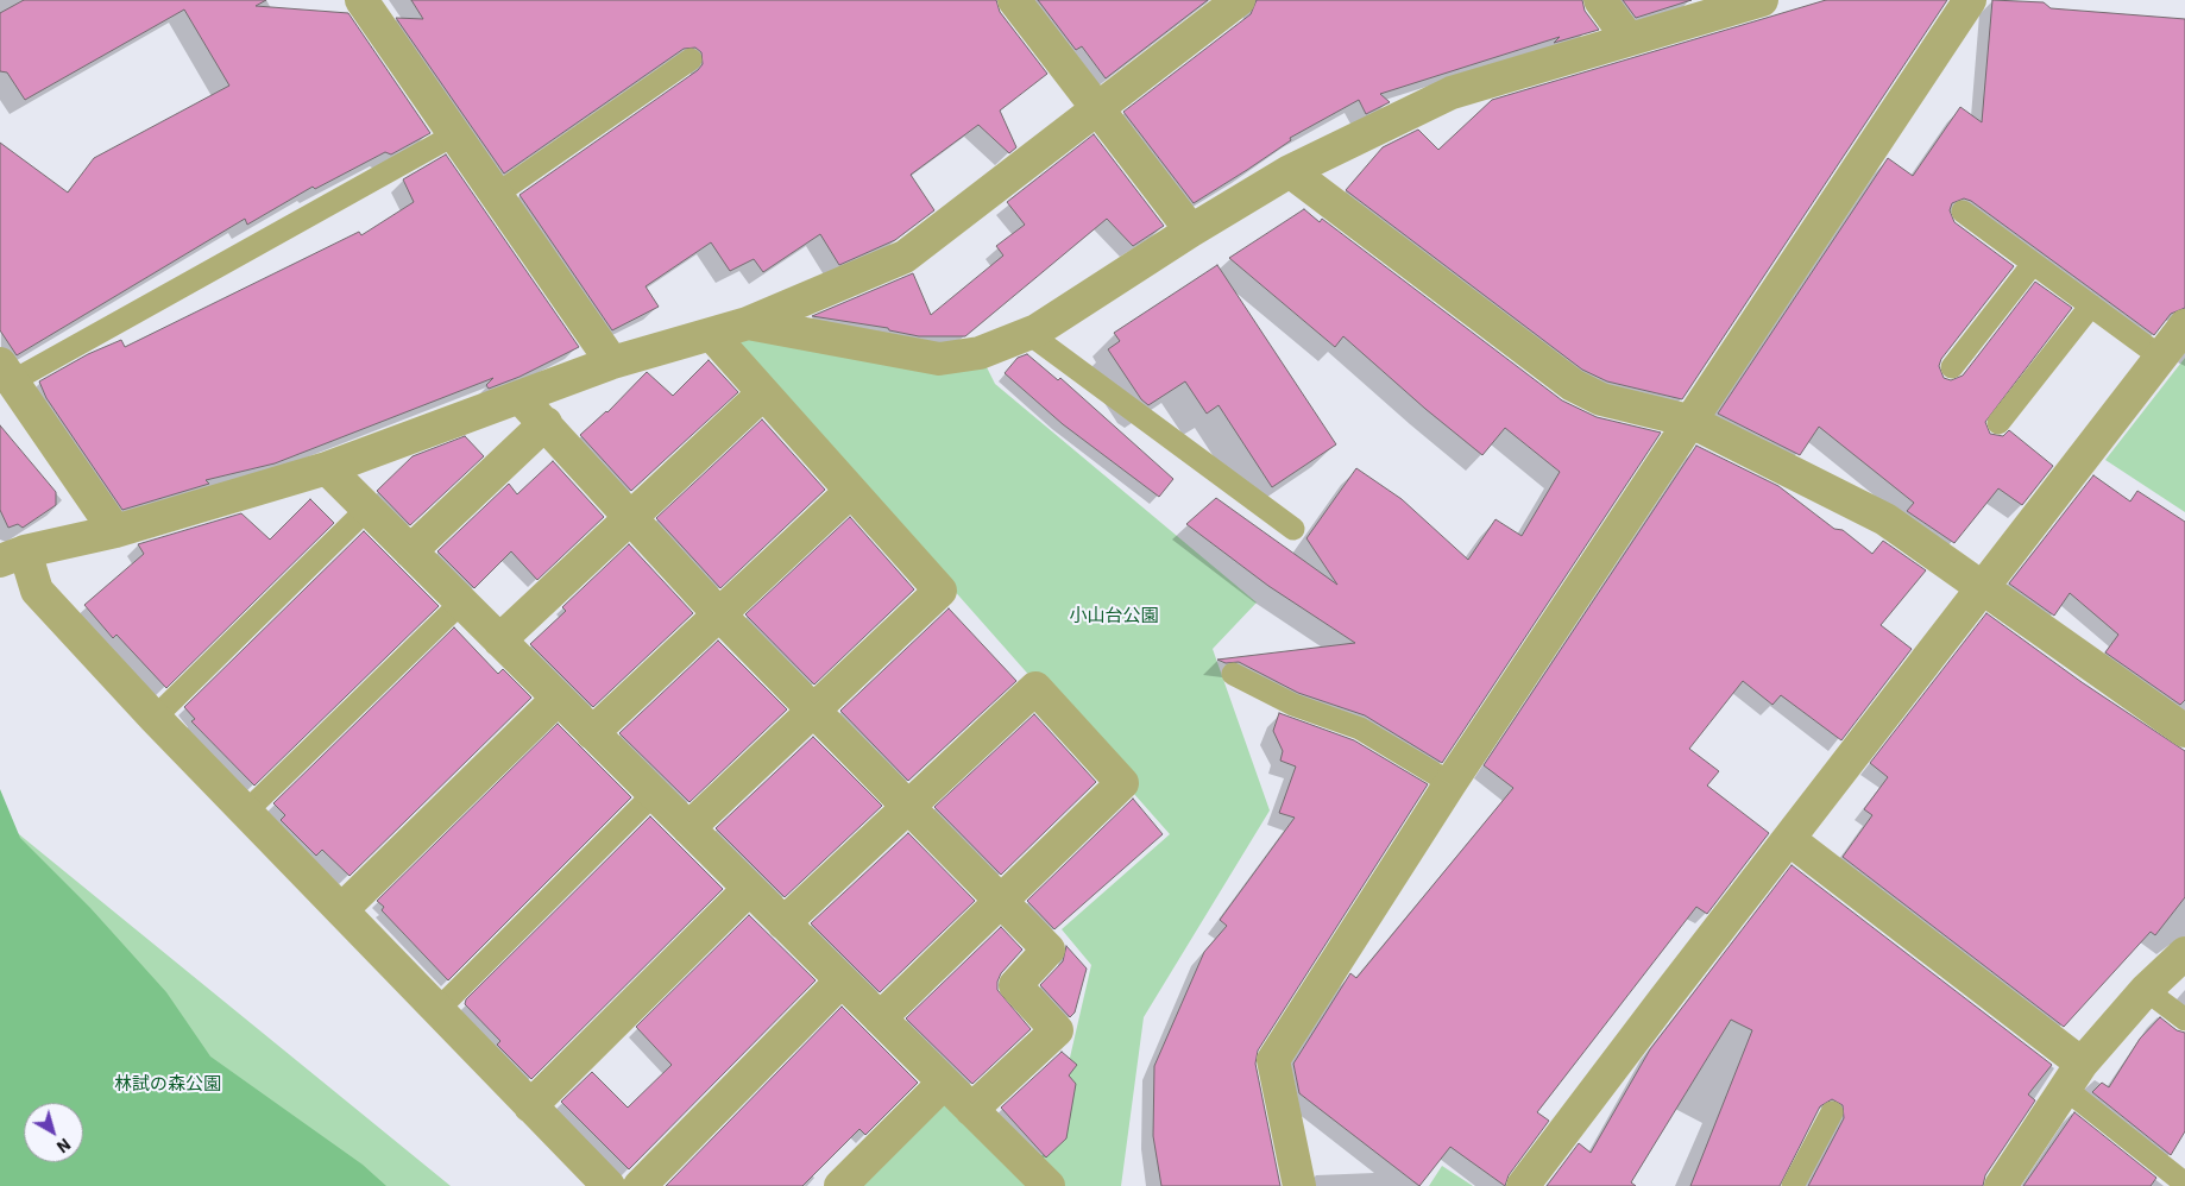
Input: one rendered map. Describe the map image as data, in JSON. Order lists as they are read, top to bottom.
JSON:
{
  "parks": ["小山台公園", "林試の森公園"],
  "north": "bottom right"
}
